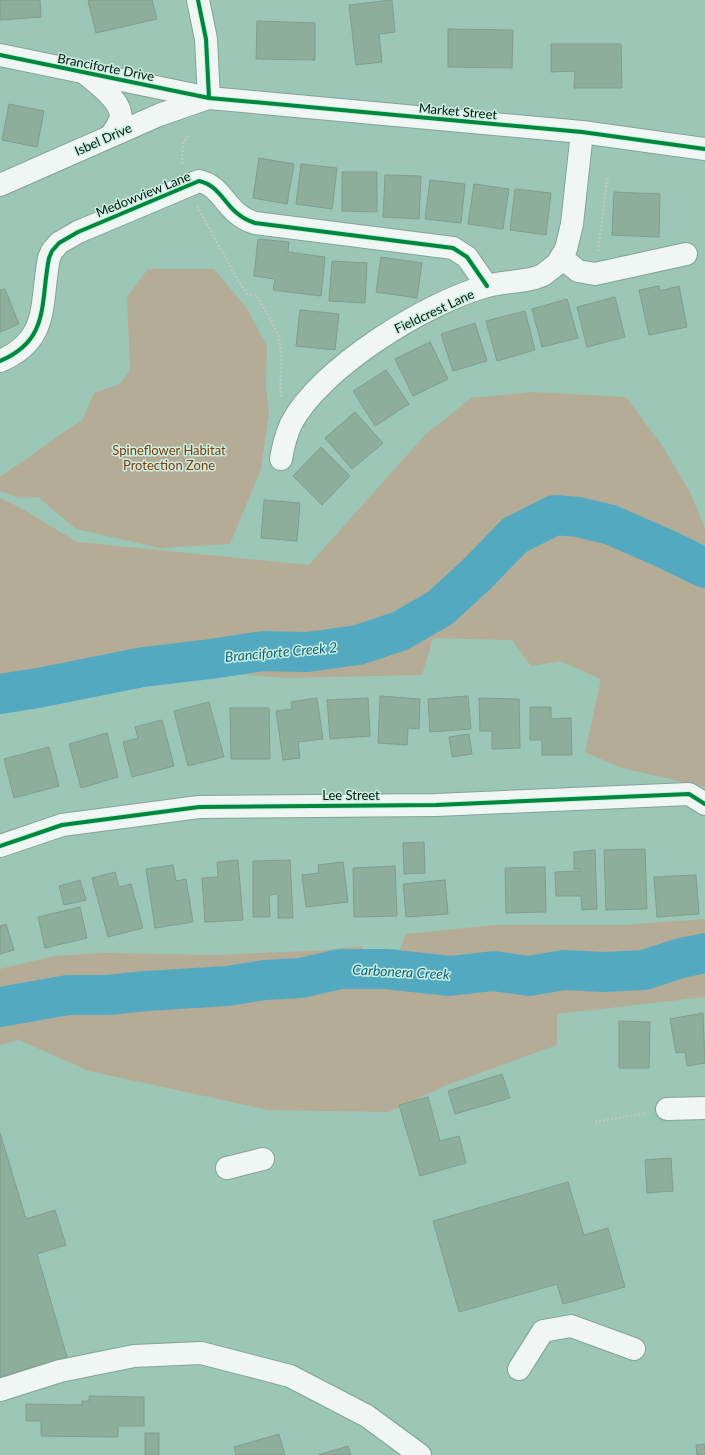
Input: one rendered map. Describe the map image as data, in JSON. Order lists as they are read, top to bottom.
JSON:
{
  "streets": {
    "street": [
      "Branciforte Drive",
      "Market Street",
      "Isbel Drive",
      "Medowview Lane",
      "Fieldcrest Lane",
      "Lee Street"
    ]
  },
  "crossings": [
    ["Branciforte Drive", "Market Street"],
    ["Branciforte Drive", "Isbel Drive"],
    ["Market Street", "Isbel Drive"],
    ["Market Street", "Fieldcrest Lane"],
    ["Medowview Lane", "Fieldcrest Lane"]
  ],
  "water": ["Branciforte Creek 2", "Carbonera Creek"],
  "parks": ["Spineflower Habitat Protection Zone"]
}
